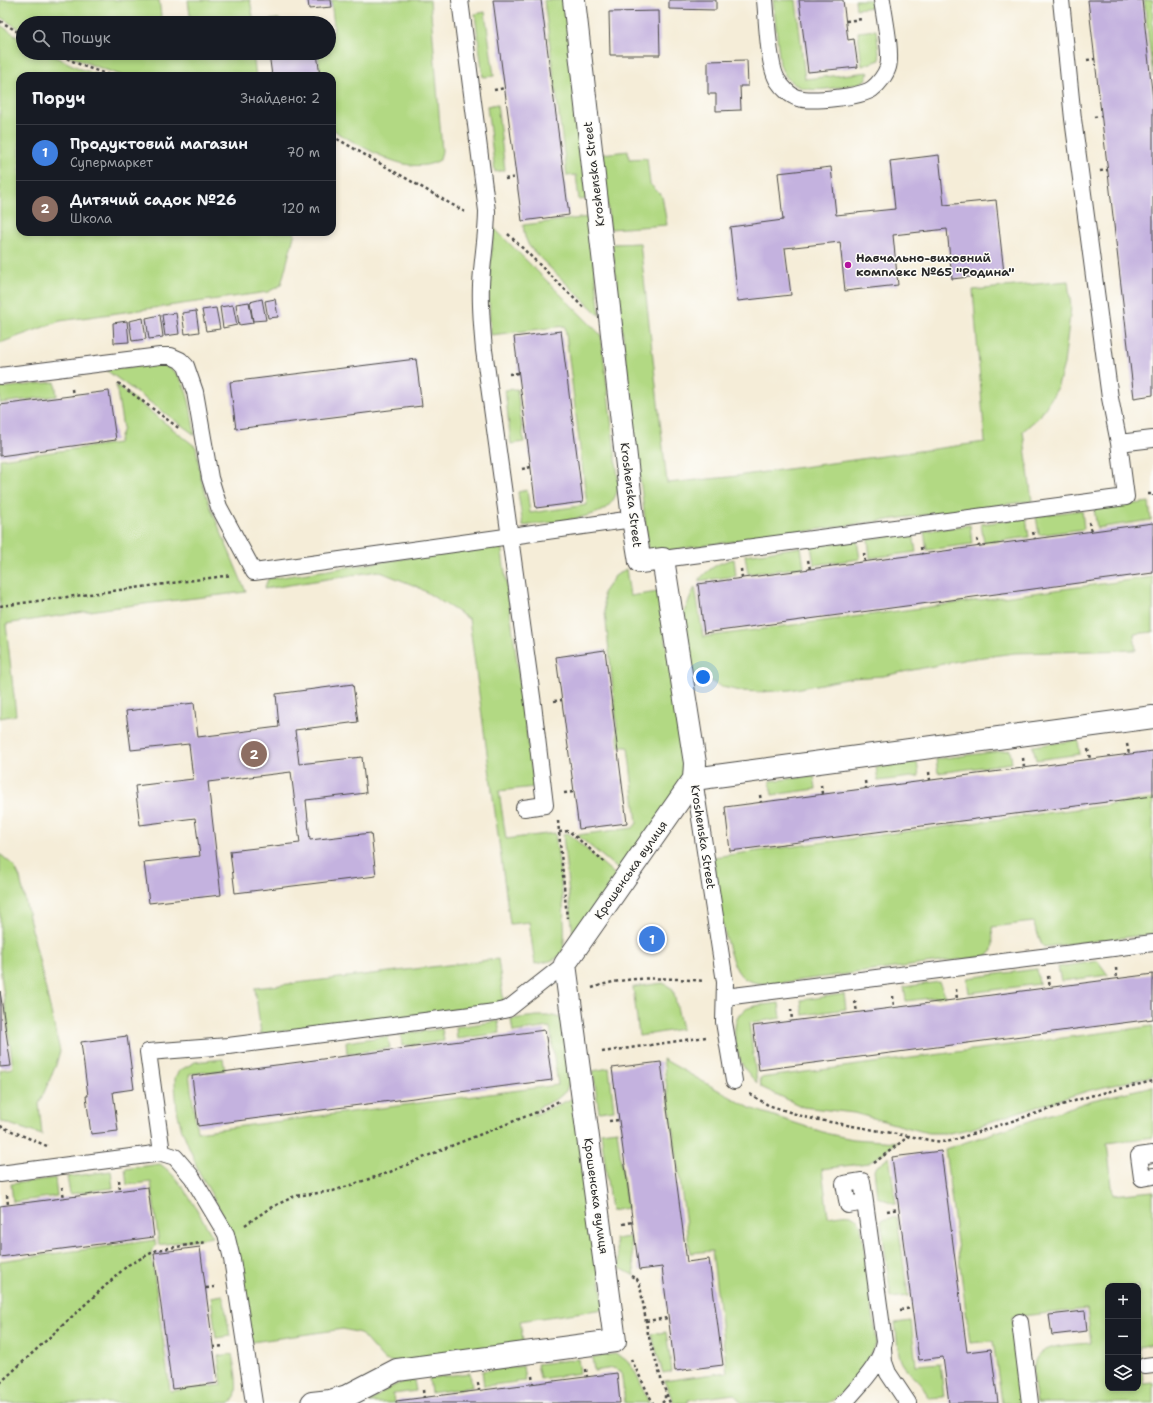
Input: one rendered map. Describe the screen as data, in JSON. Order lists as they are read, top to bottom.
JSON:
{
  "streets": {
    "street": ["Kroshenska Street", "Крошенська вулиця"]
  },
  "crossings": [
    ["Kroshenska Street", "Крошенська вулиця"]
  ],
  "places": ["Навчально-виховний комплекс №65 \"Родина\""],
  "page": {
    "search": "Пошук",
    "heading": ["Поруч", "Знайдено: 2"],
    "list": [
      {
        "mark": "1",
        "name": "Продуктовий магазин",
        "note": "Супермаркет",
        "value": "70 m"
      },
      {
        "mark": "2",
        "name": "Дитячий садок №26",
        "note": "Школа",
        "value": "120 m"
      }
    ],
    "pins": ["2", "1"],
    "map_buttons": ["+", "−"]
  }
}
